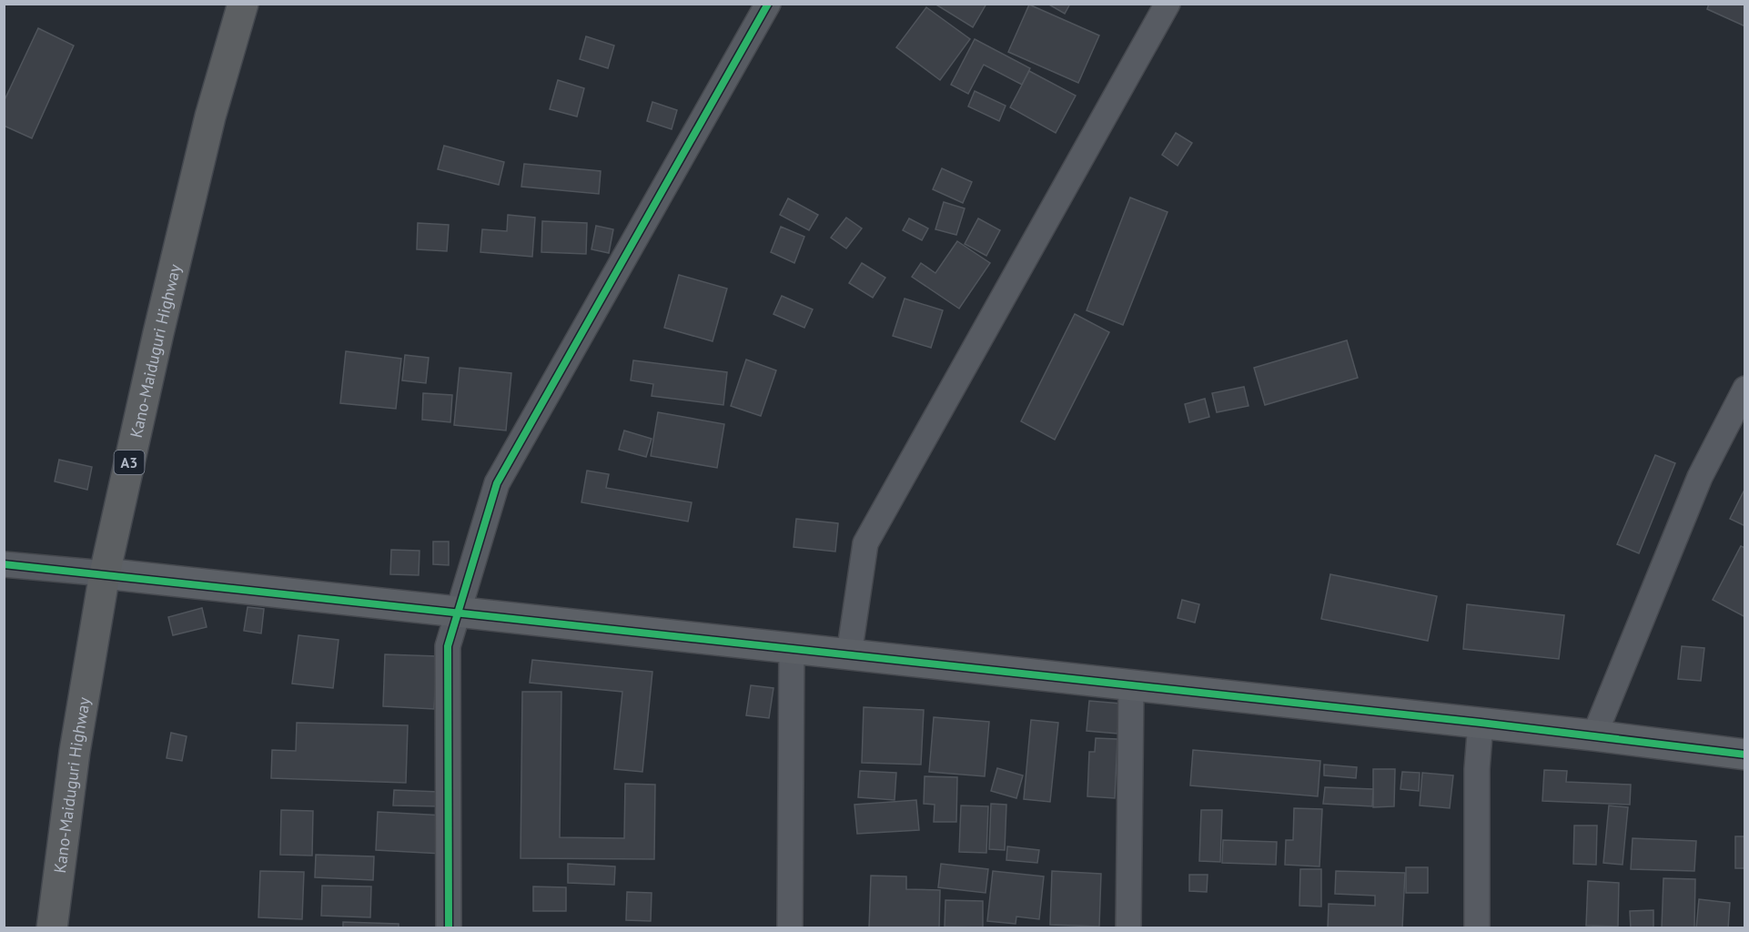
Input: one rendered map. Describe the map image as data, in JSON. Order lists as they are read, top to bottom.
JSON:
{
  "streets": {
    "highway": ["Kano-Maiduguri Highway", "A3"]
  }
}
